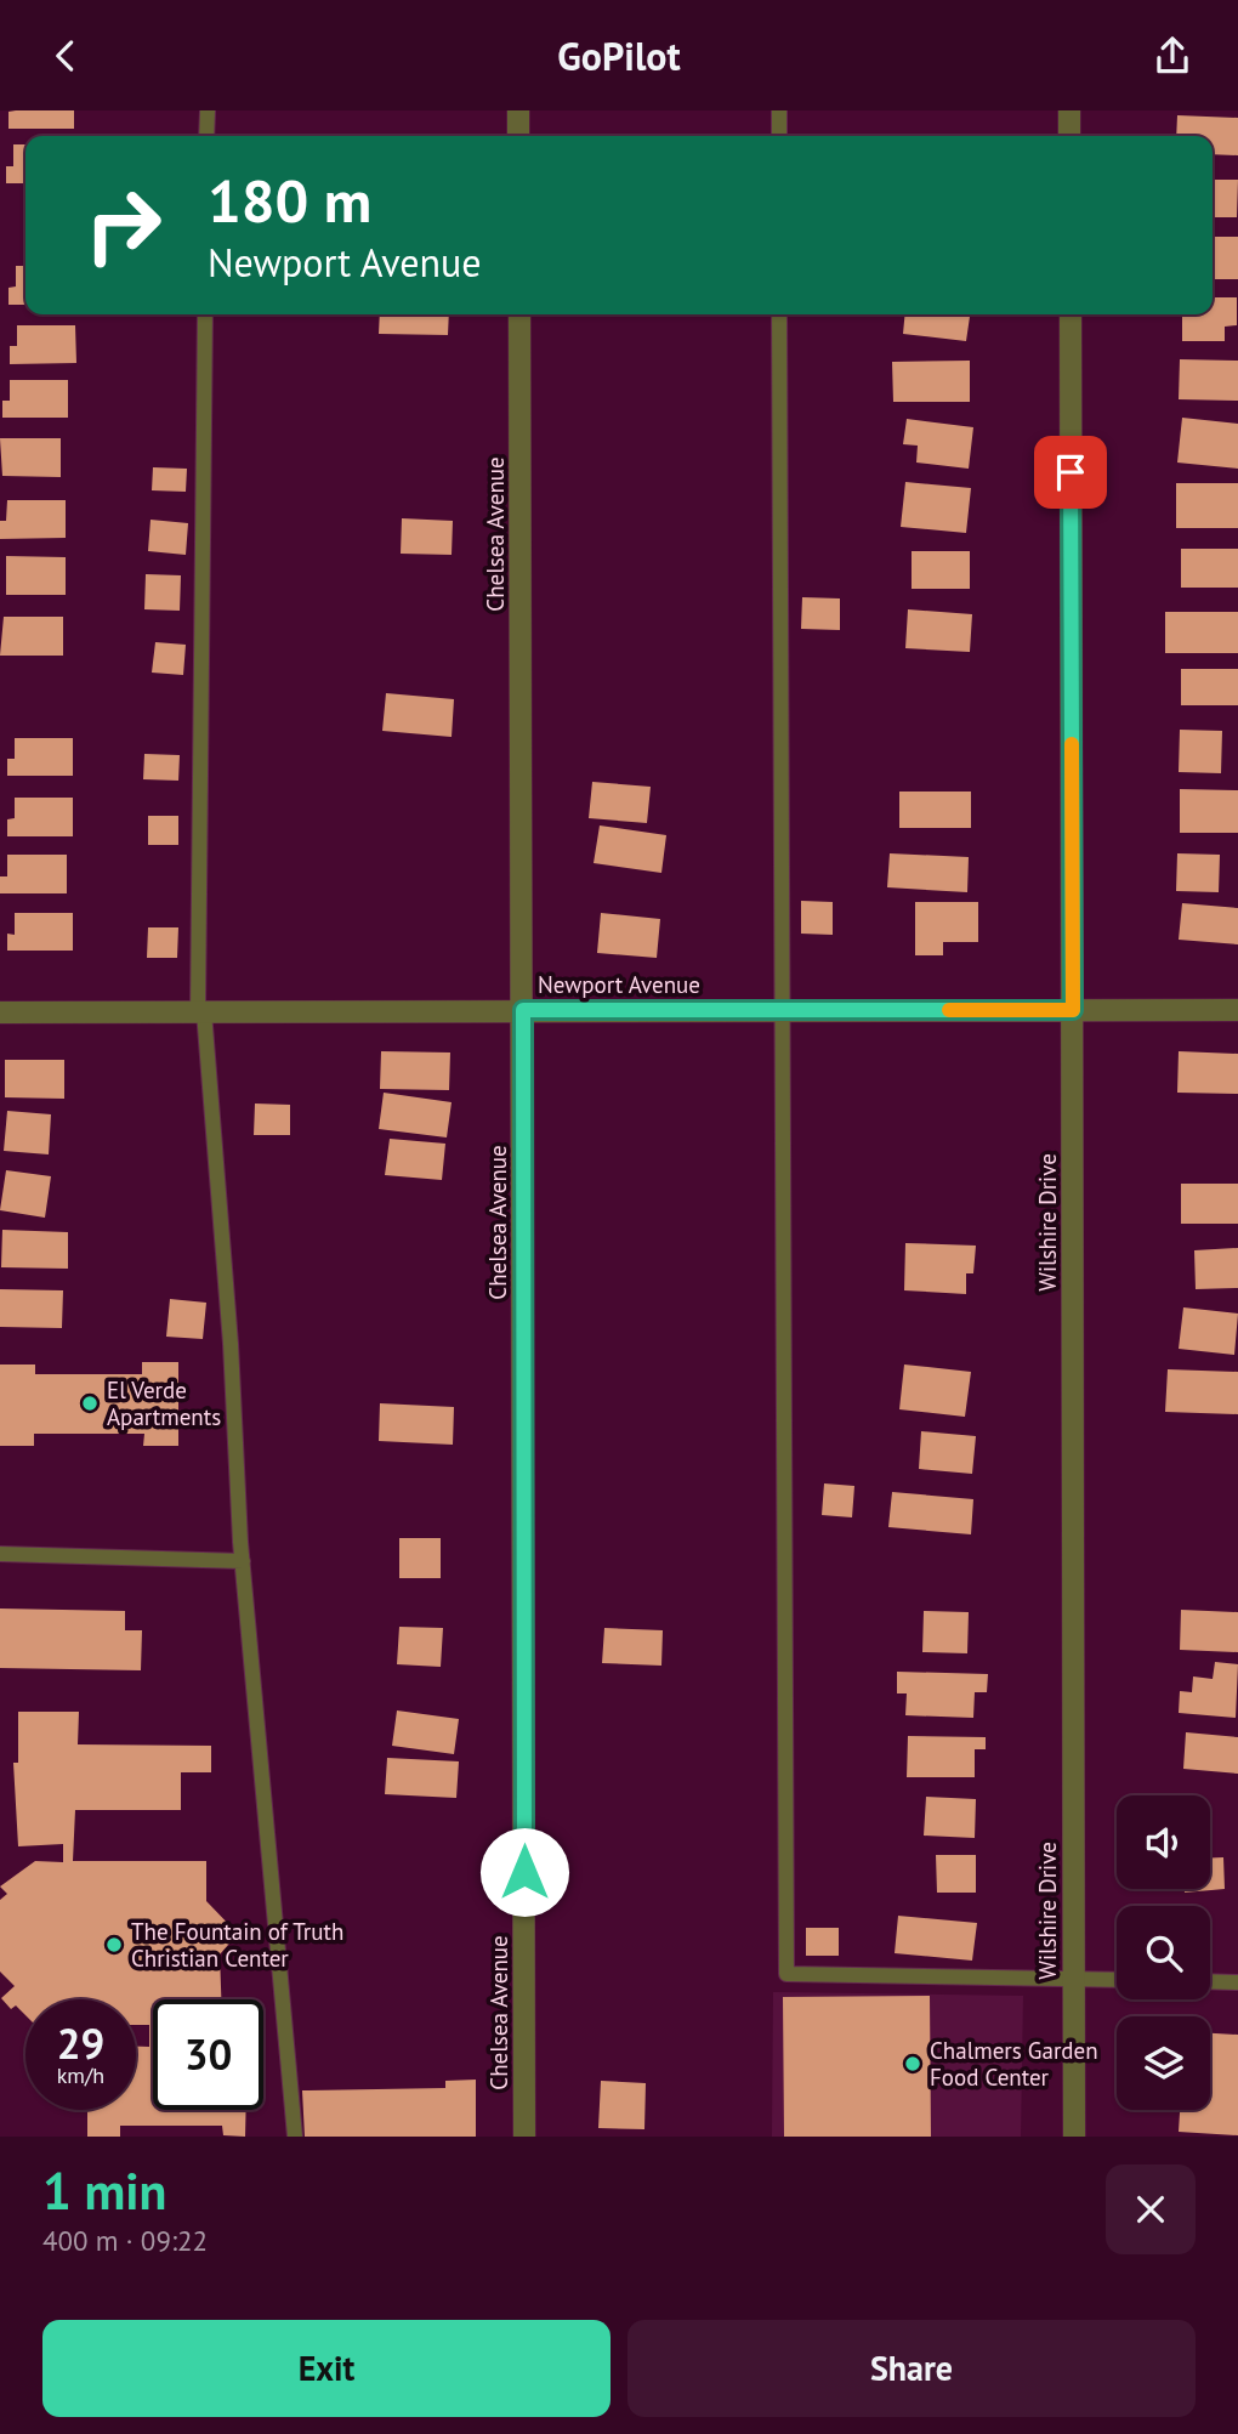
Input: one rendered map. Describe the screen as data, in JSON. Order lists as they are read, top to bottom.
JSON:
{
  "streets": {
    "street": ["Chelsea Avenue", "Newport Avenue", "Wilshire Drive"]
  },
  "crossings": [
    ["Chelsea Avenue", "Newport Avenue"],
    ["Newport Avenue", "Wilshire Drive"]
  ],
  "places": ["El Verde Apartments", "The Fountain of Truth Christian Center", "Chalmers Garden Food Center"],
  "page": {
    "header": "GoPilot",
    "turn": ["180 m", "Newport Avenue"],
    "speed": "29 km/h",
    "limit": "30",
    "heading": ["1 min", "400 m · 09:22"],
    "buttons": ["Exit", "Share"]
  }
}
